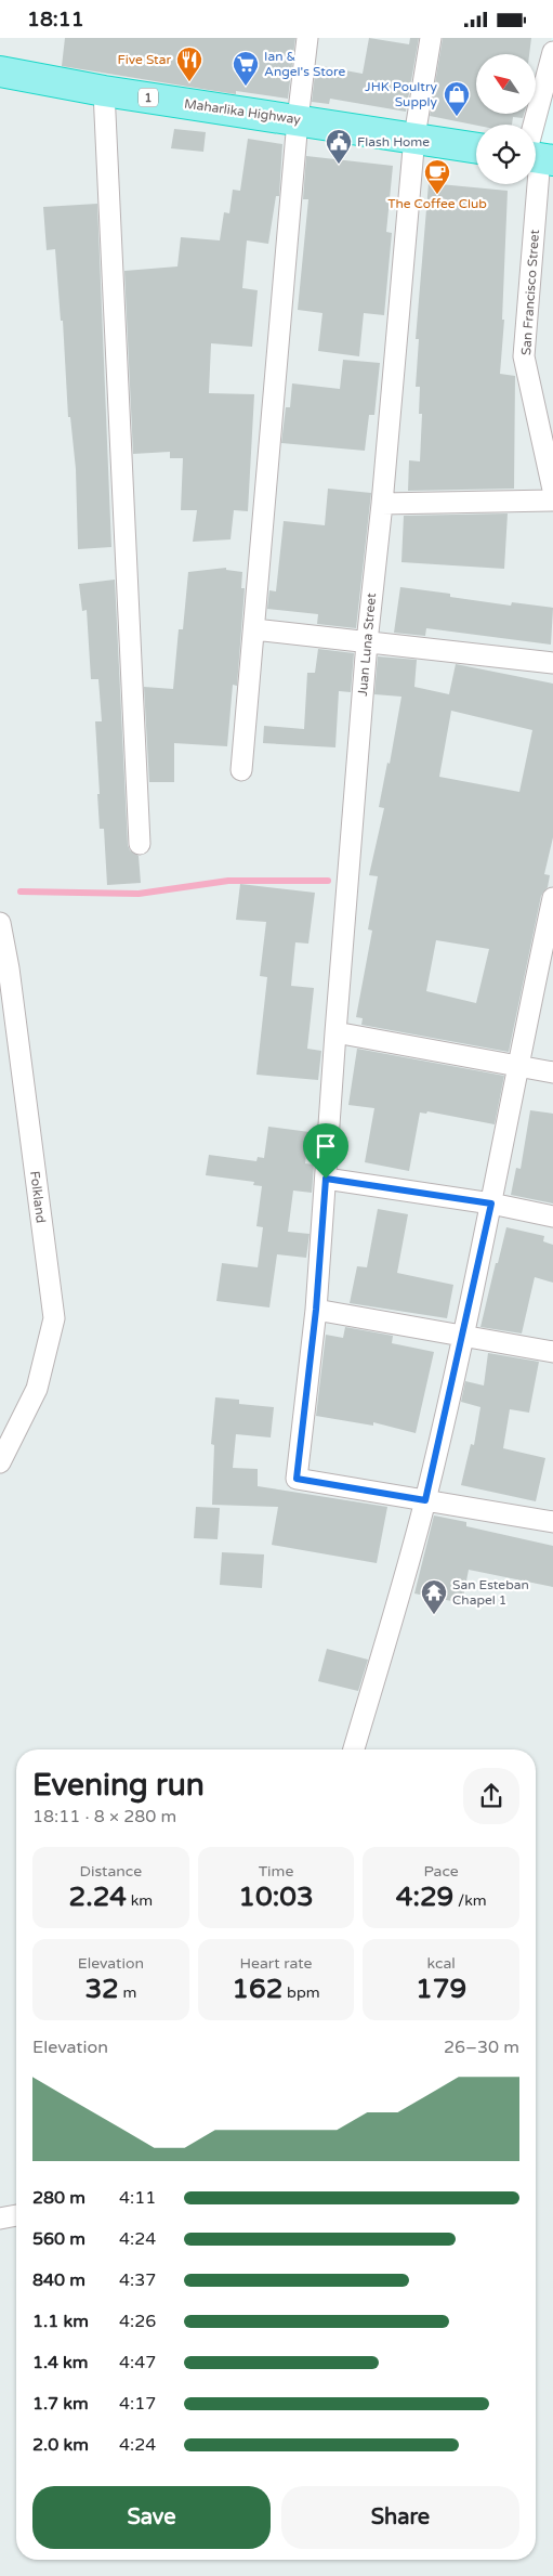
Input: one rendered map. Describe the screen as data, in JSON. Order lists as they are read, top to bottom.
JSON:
{
  "streets": {
    "highway": ["1", "Maharlika Highway"],
    "street": ["San Francisco Street", "Juan Luna Street", "Folkland"]
  },
  "crossings": [
    ["Maharlika Highway", "Juan Luna Street"]
  ],
  "places": {
    "restaurant": ["Five Star"],
    "supermarket": ["Ian & Angel's Store"],
    "shop": ["JHK Poultry Supply"],
    "public building": ["Flash Home"],
    "cafe": ["The Coffee Club"],
    "temple": ["San Esteban Chapel 1"]
  },
  "north": "top left",
  "page": {
    "status": "18:11",
    "heading": ["Evening run", "18:11 · 8 × 280 m"],
    "stats": [
      ["Distance", "2.24 km"],
      ["Time", "10:03"],
      ["Pace", "4:29 /km"],
      ["Elevation", "32 m"],
      ["Heart rate", "162 bpm"],
      ["kcal", "179"]
    ],
    "chart": ["Elevation", "26–30 m"],
    "list": [
      {
        "name": "280 m",
        "note": "4:11"
      },
      {
        "name": "560 m",
        "note": "4:24"
      },
      {
        "name": "840 m",
        "note": "4:37"
      },
      {
        "name": "1.1 km",
        "note": "4:26"
      },
      {
        "name": "1.4 km",
        "note": "4:47"
      },
      {
        "name": "1.7 km",
        "note": "4:17"
      },
      {
        "name": "2.0 km",
        "note": "4:24"
      }
    ],
    "buttons": ["Save", "Share"]
  }
}
